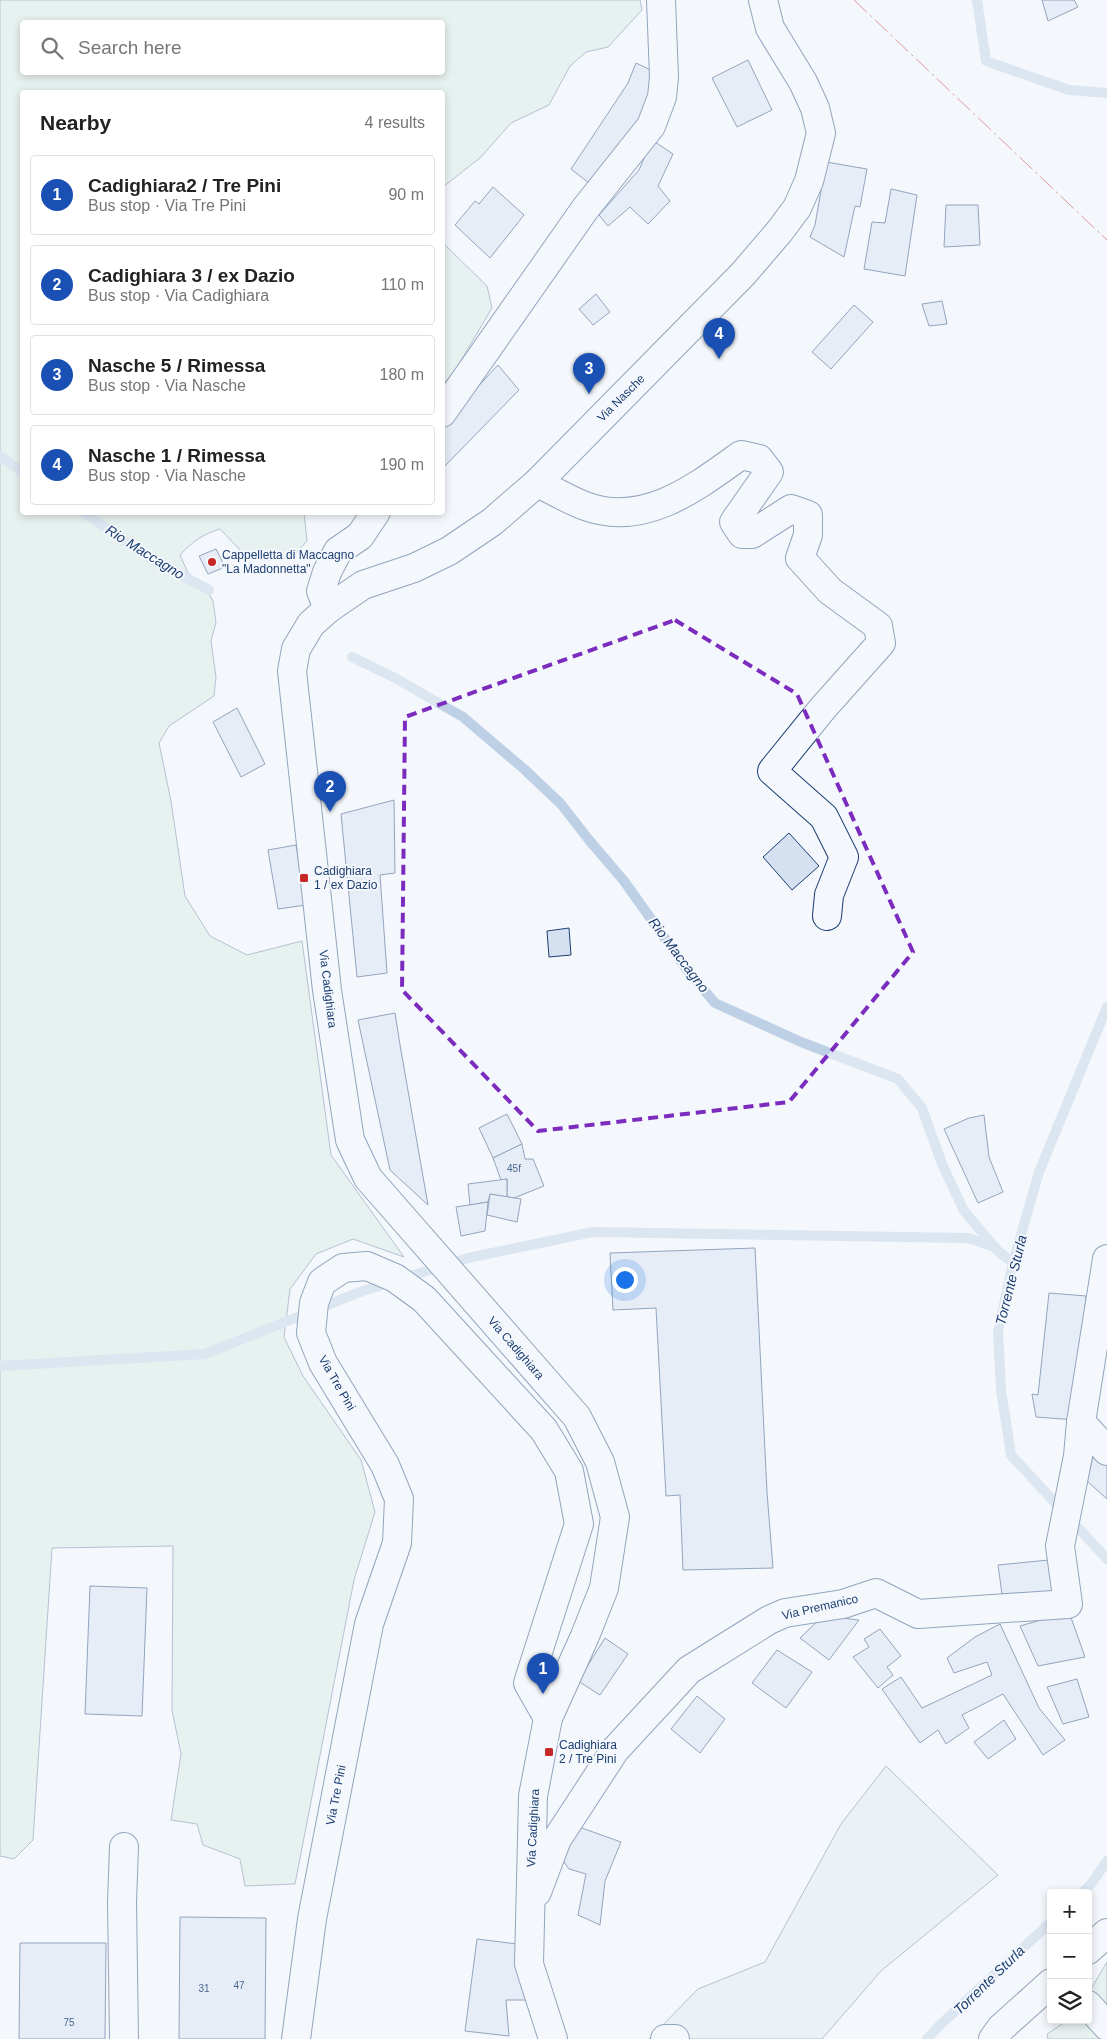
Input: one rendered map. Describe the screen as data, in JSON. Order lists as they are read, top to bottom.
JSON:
{
  "streets": {
    "street": [
      "Via Nasche",
      "Via Cadighiara",
      "Via Tre Pini",
      "Via Premanico"
    ]
  },
  "crossings": [
    ["Via Nasche", "Via Cadighiara"],
    ["Via Cadighiara", "Via Tre Pini"],
    ["Via Cadighiara", "Via Premanico"]
  ],
  "water": ["Rio Maccagno", "Torrente Sturla"],
  "places": {
    "other": ["Cappelletta di Maccagno \"La Madonnetta\""],
    "transit": ["Cadighiara 1 / ex Dazio", "Cadighiara 2 / Tre Pini"]
  },
  "house_numbers": [
    "45f",
    "47",
    "31",
    "75"
  ],
  "page": {
    "search": "Search here",
    "heading": ["Nearby", "4 results"],
    "list": [
      {
        "mark": "1",
        "name": "Cadighiara2 / Tre Pini",
        "note": "Bus stop · Via Tre Pini",
        "value": "90 m"
      },
      {
        "mark": "2",
        "name": "Cadighiara 3 / ex Dazio",
        "note": "Bus stop · Via Cadighiara",
        "value": "110 m"
      },
      {
        "mark": "3",
        "name": "Nasche 5 / Rimessa",
        "note": "Bus stop · Via Nasche",
        "value": "180 m"
      },
      {
        "mark": "4",
        "name": "Nasche 1 / Rimessa",
        "note": "Bus stop · Via Nasche",
        "value": "190 m"
      }
    ],
    "pins": [
      "4",
      "3",
      "2",
      "1"
    ],
    "map_buttons": ["+", "−"]
  }
}
